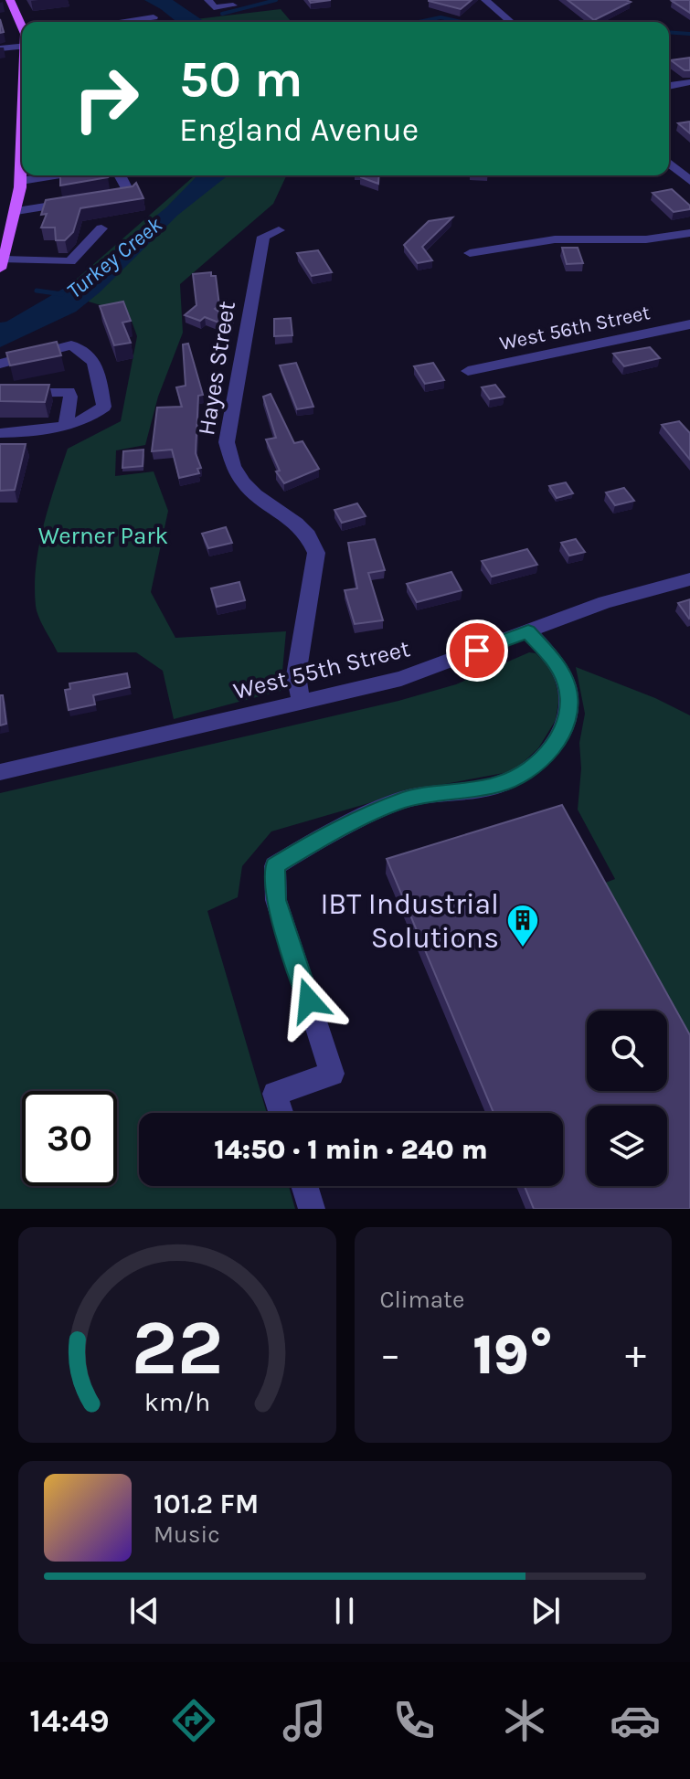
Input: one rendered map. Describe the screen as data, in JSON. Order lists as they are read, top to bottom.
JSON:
{
  "streets": {
    "street": ["West 56th Street", "Hayes Street", "West 55th Street"]
  },
  "crossings": [
    ["Hayes Street", "West 55th Street"]
  ],
  "water": ["Turkey Creek"],
  "parks": ["Werner Park"],
  "places": {
    "building": ["IBT Industrial Solutions"]
  },
  "page": {
    "turn": ["50 m", "England Avenue"],
    "limit": "30",
    "trip": "14:50 · 1 min · 240 m",
    "tile": "Climate",
    "heat": ["−", "19°", "+"],
    "song": ["101.2 FM", "Music"],
    "tabs": "14:49",
    "gauge": ["22", "km/h"]
  }
}
